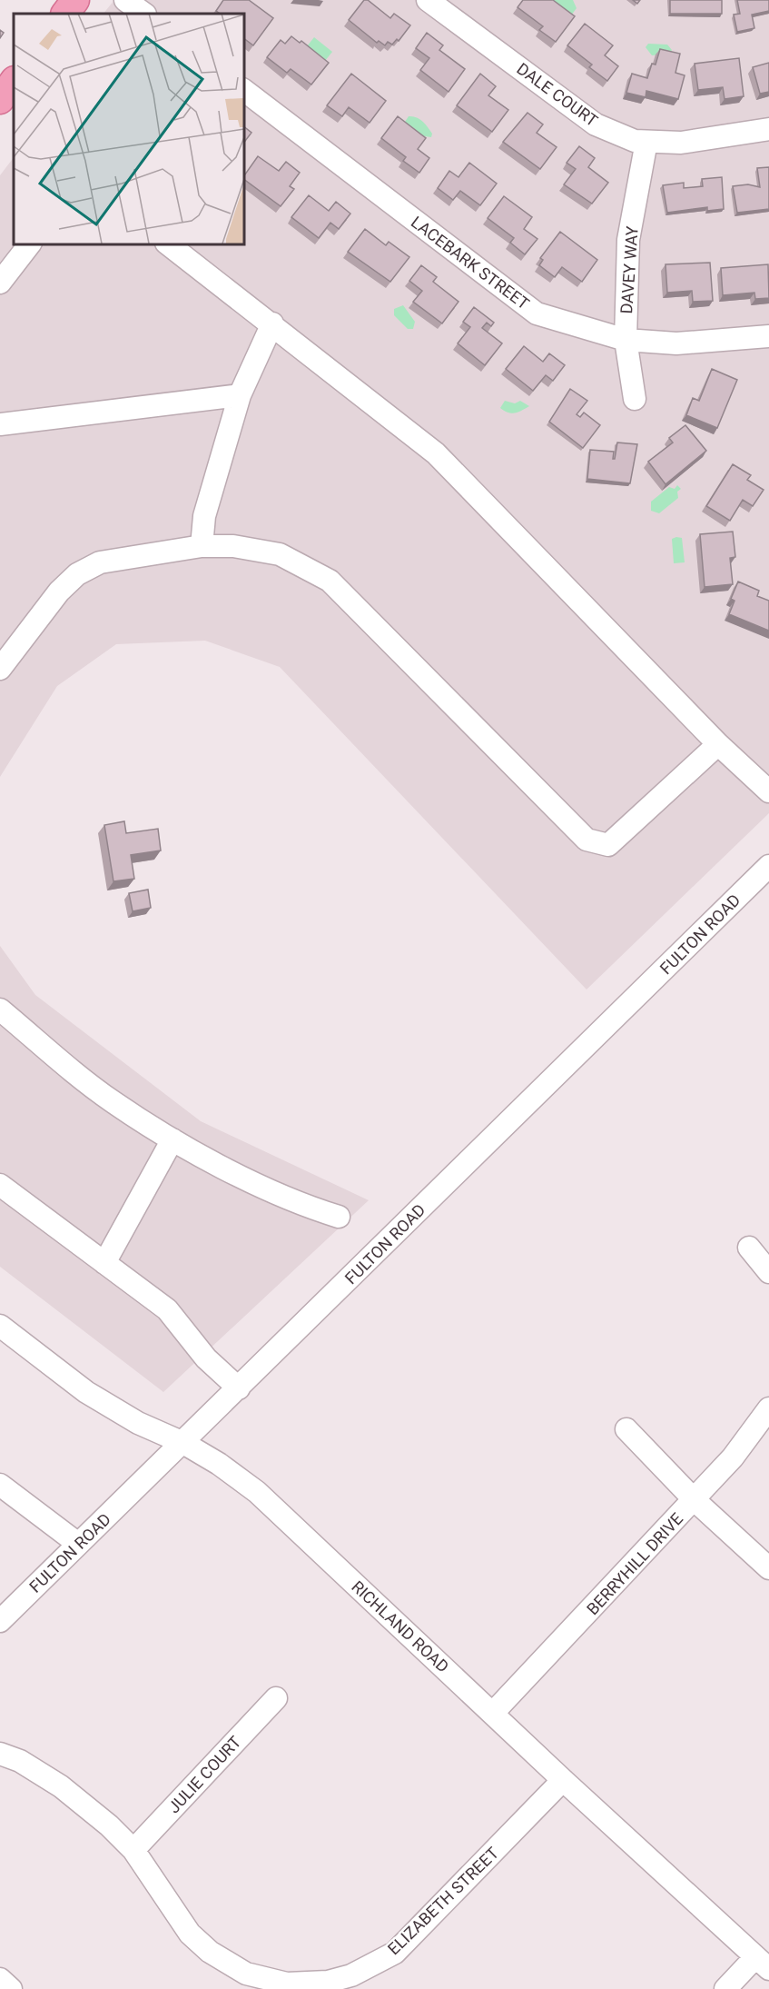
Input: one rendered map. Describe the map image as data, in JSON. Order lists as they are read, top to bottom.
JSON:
{
  "streets": {
    "street": [
      "DALE COURT",
      "LACEBARK STREET",
      "DAVEY WAY",
      "FULTON ROAD",
      "BERRYHILL DRIVE",
      "RICHLAND ROAD",
      "JULIE COURT",
      "ELIZABETH STREET"
    ]
  },
  "crossings": [
    ["DALE COURT", "DAVEY WAY"],
    ["LACEBARK STREET", "DAVEY WAY"],
    ["FULTON ROAD", "RICHLAND ROAD"],
    ["BERRYHILL DRIVE", "RICHLAND ROAD"],
    ["RICHLAND ROAD", "ELIZABETH STREET"],
    ["JULIE COURT", "ELIZABETH STREET"]
  ]
}
